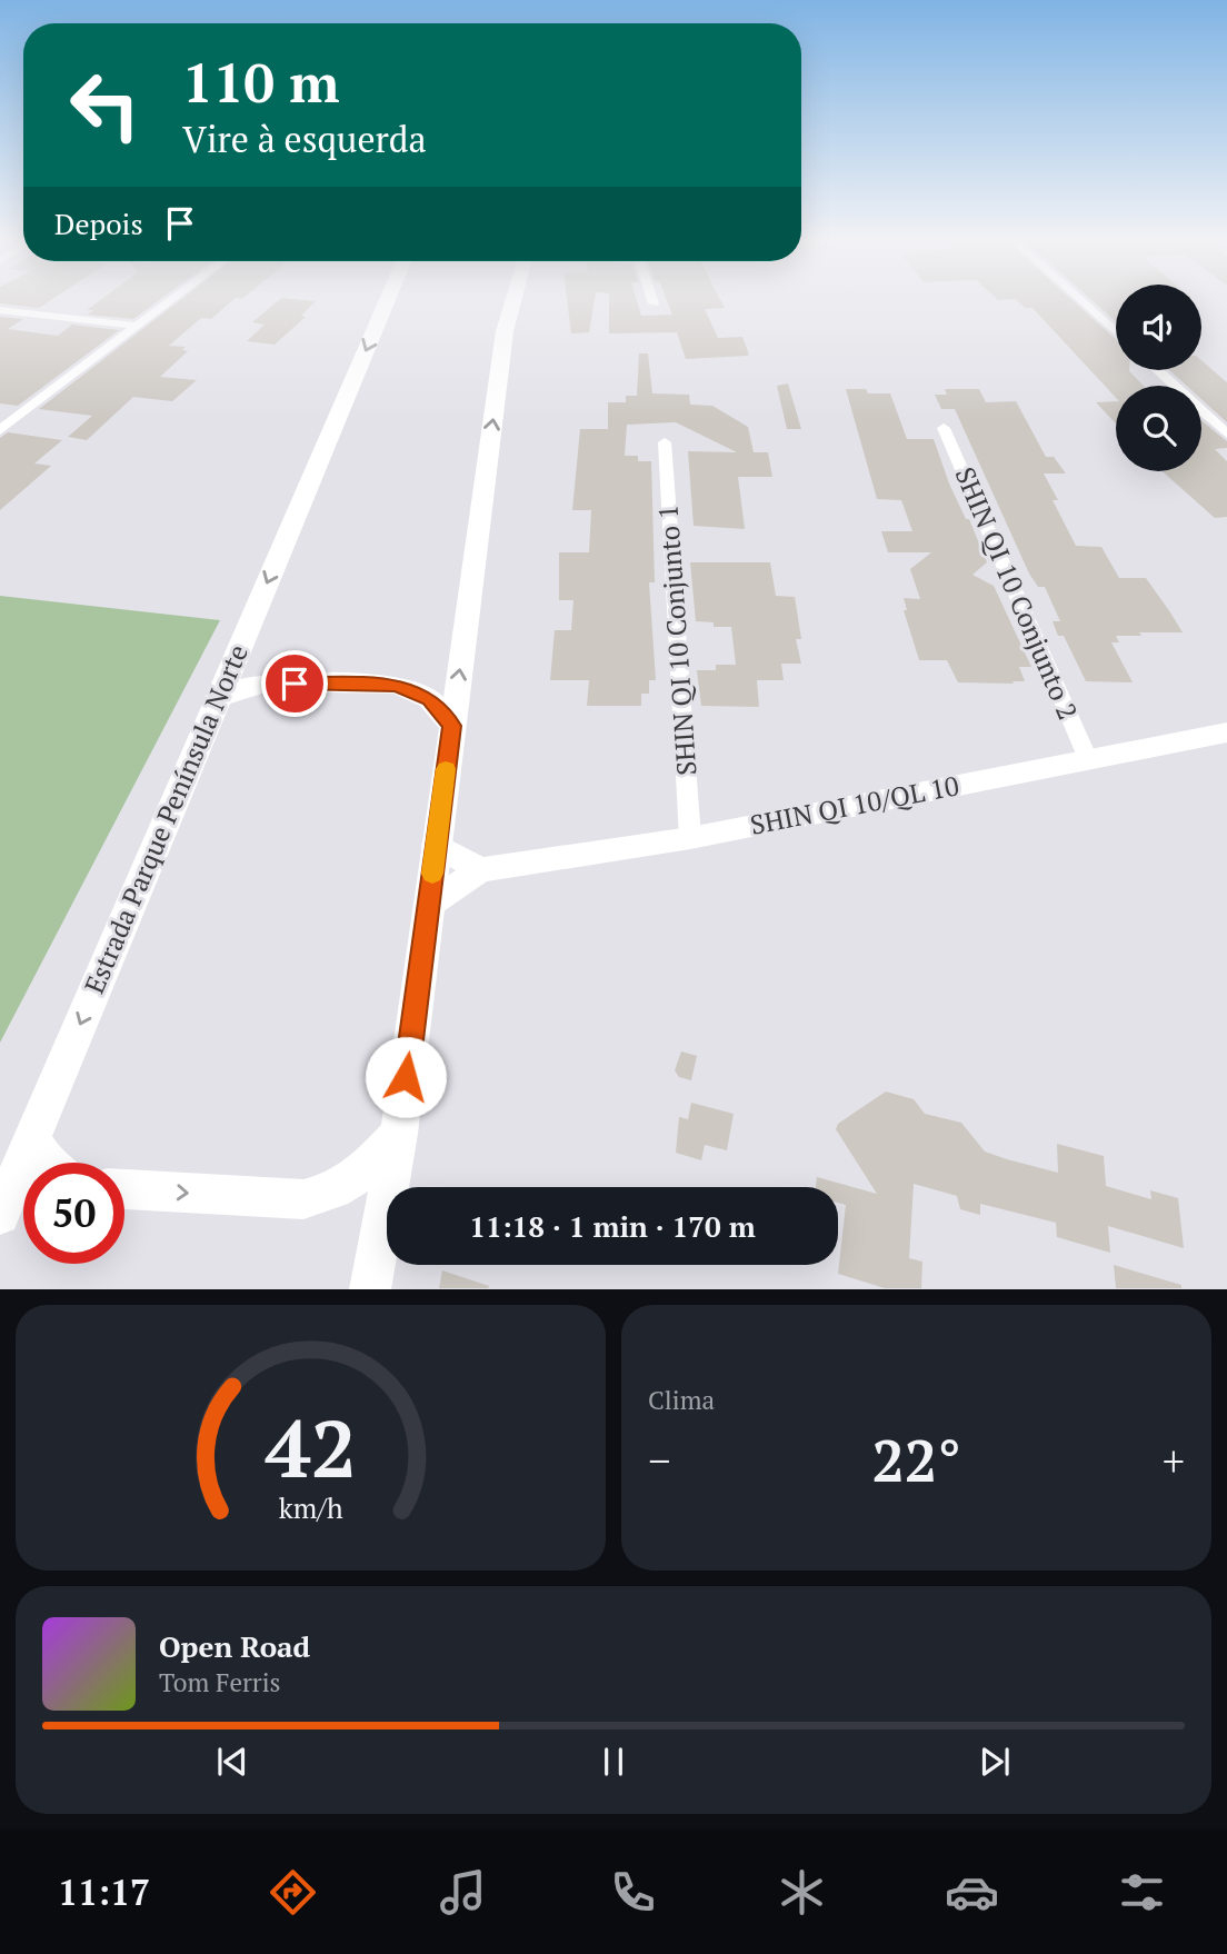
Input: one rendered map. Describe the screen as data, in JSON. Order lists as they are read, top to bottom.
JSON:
{
  "streets": {
    "main road": ["Estrada Parque Península Norte"],
    "street": ["SHIN QI 10 Conjunto 2", "SHIN QI 10 Conjunto 1", "SHIN QI 10/QL 10"]
  },
  "crossings": [
    ["SHIN QI 10 Conjunto 2", "SHIN QI 10/QL 10"],
    ["SHIN QI 10 Conjunto 1", "SHIN QI 10/QL 10"]
  ],
  "page": {
    "turn": ["110 m", "Vire à esquerda"],
    "then": "Depois",
    "limit": "50",
    "trip": "11:18 · 1 min · 170 m",
    "tile": "Clima",
    "heat": ["−", "22°", "+"],
    "song": ["Open Road", "Tom Ferris"],
    "tabs": "11:17",
    "gauge": ["42", "km/h"]
  }
}
